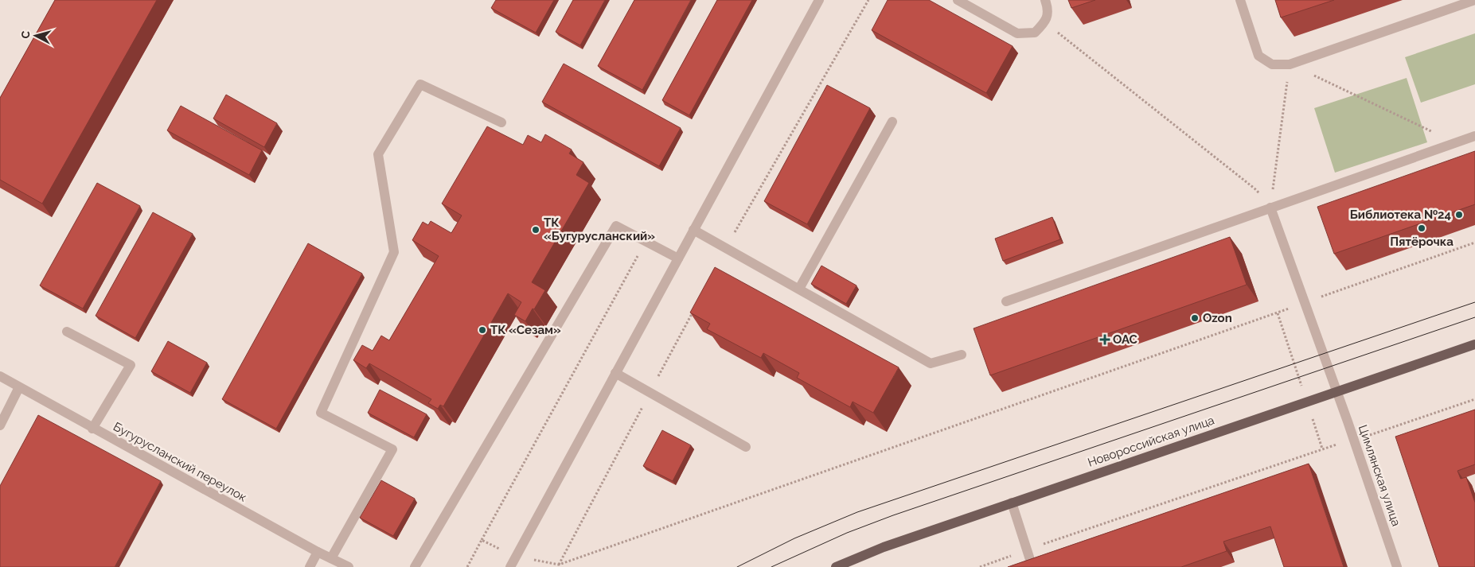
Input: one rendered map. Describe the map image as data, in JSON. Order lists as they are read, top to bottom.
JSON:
{
  "streets": {
    "main road": ["Новороссийская улица"],
    "street": ["Бугурусланский переулок", "Цимлянская улица"]
  },
  "crossings": [
    ["Новороссийская улица", "Цимлянская улица"]
  ],
  "places": {
    "other": [
      "Библиотека №24",
      "Пятёрочка",
      "ТК «Бугурусланский»",
      "Ozon",
      "ТК «Сезам»"
    ],
    "health": ["ОАС"]
  },
  "north": "left"
}
